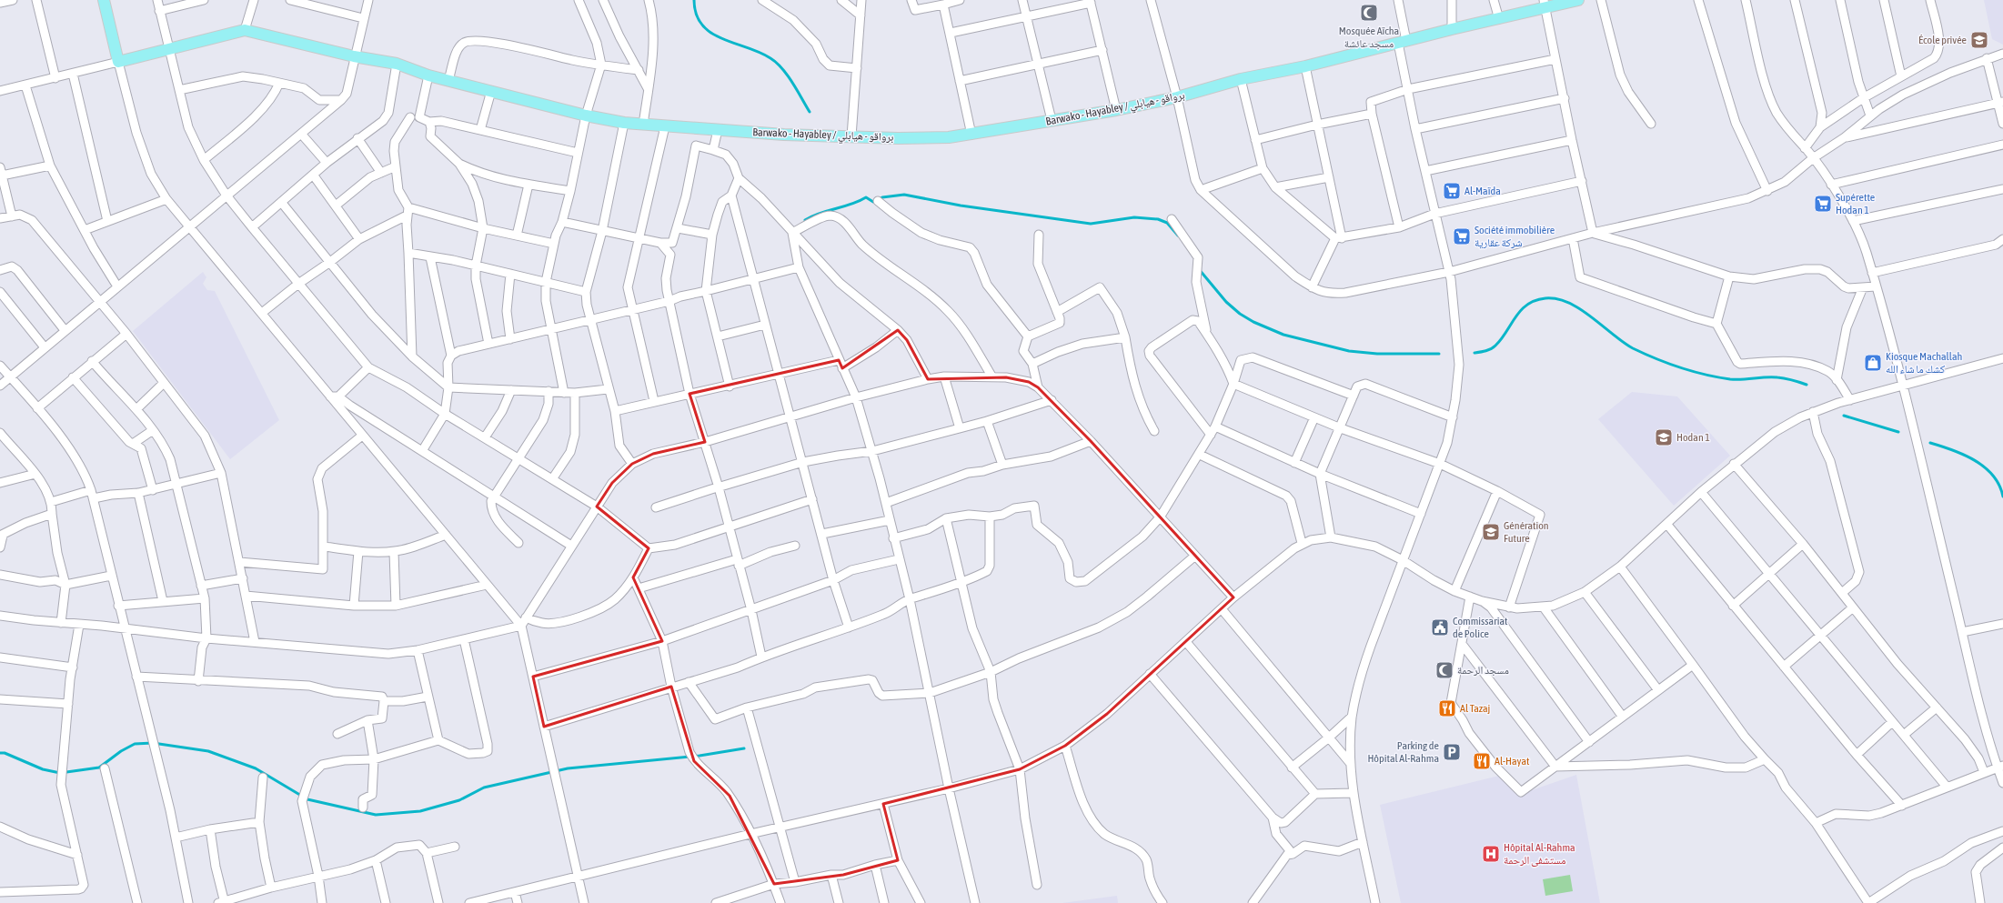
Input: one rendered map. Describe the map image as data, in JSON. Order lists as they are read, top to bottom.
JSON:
{
  "streets": {
    "main road": ["Barwako - Hayabley / برواقو - هيابلي"]
  },
  "places": {
    "mosque": ["Mosquée Aïcha مسجد عائشة", "مسجد الرحمة"],
    "school or university": ["École privée", "Hodan 1", "Génération Future"],
    "supermarket": ["Al-Maïda", "Supérette Hodan 1", "Société immobilière شركة عقارية"],
    "shop": ["Kiosque Machallah كشك ما شاء الله"],
    "public building": ["Commissariat de Police"],
    "restaurant": ["Al Tazaj", "Al-Hayat"],
    "parking": ["Parking de Hôpital Al-Rahma"],
    "hospital": ["Hôpital Al-Rahma مستشفى الرحمة"]
  }
}
